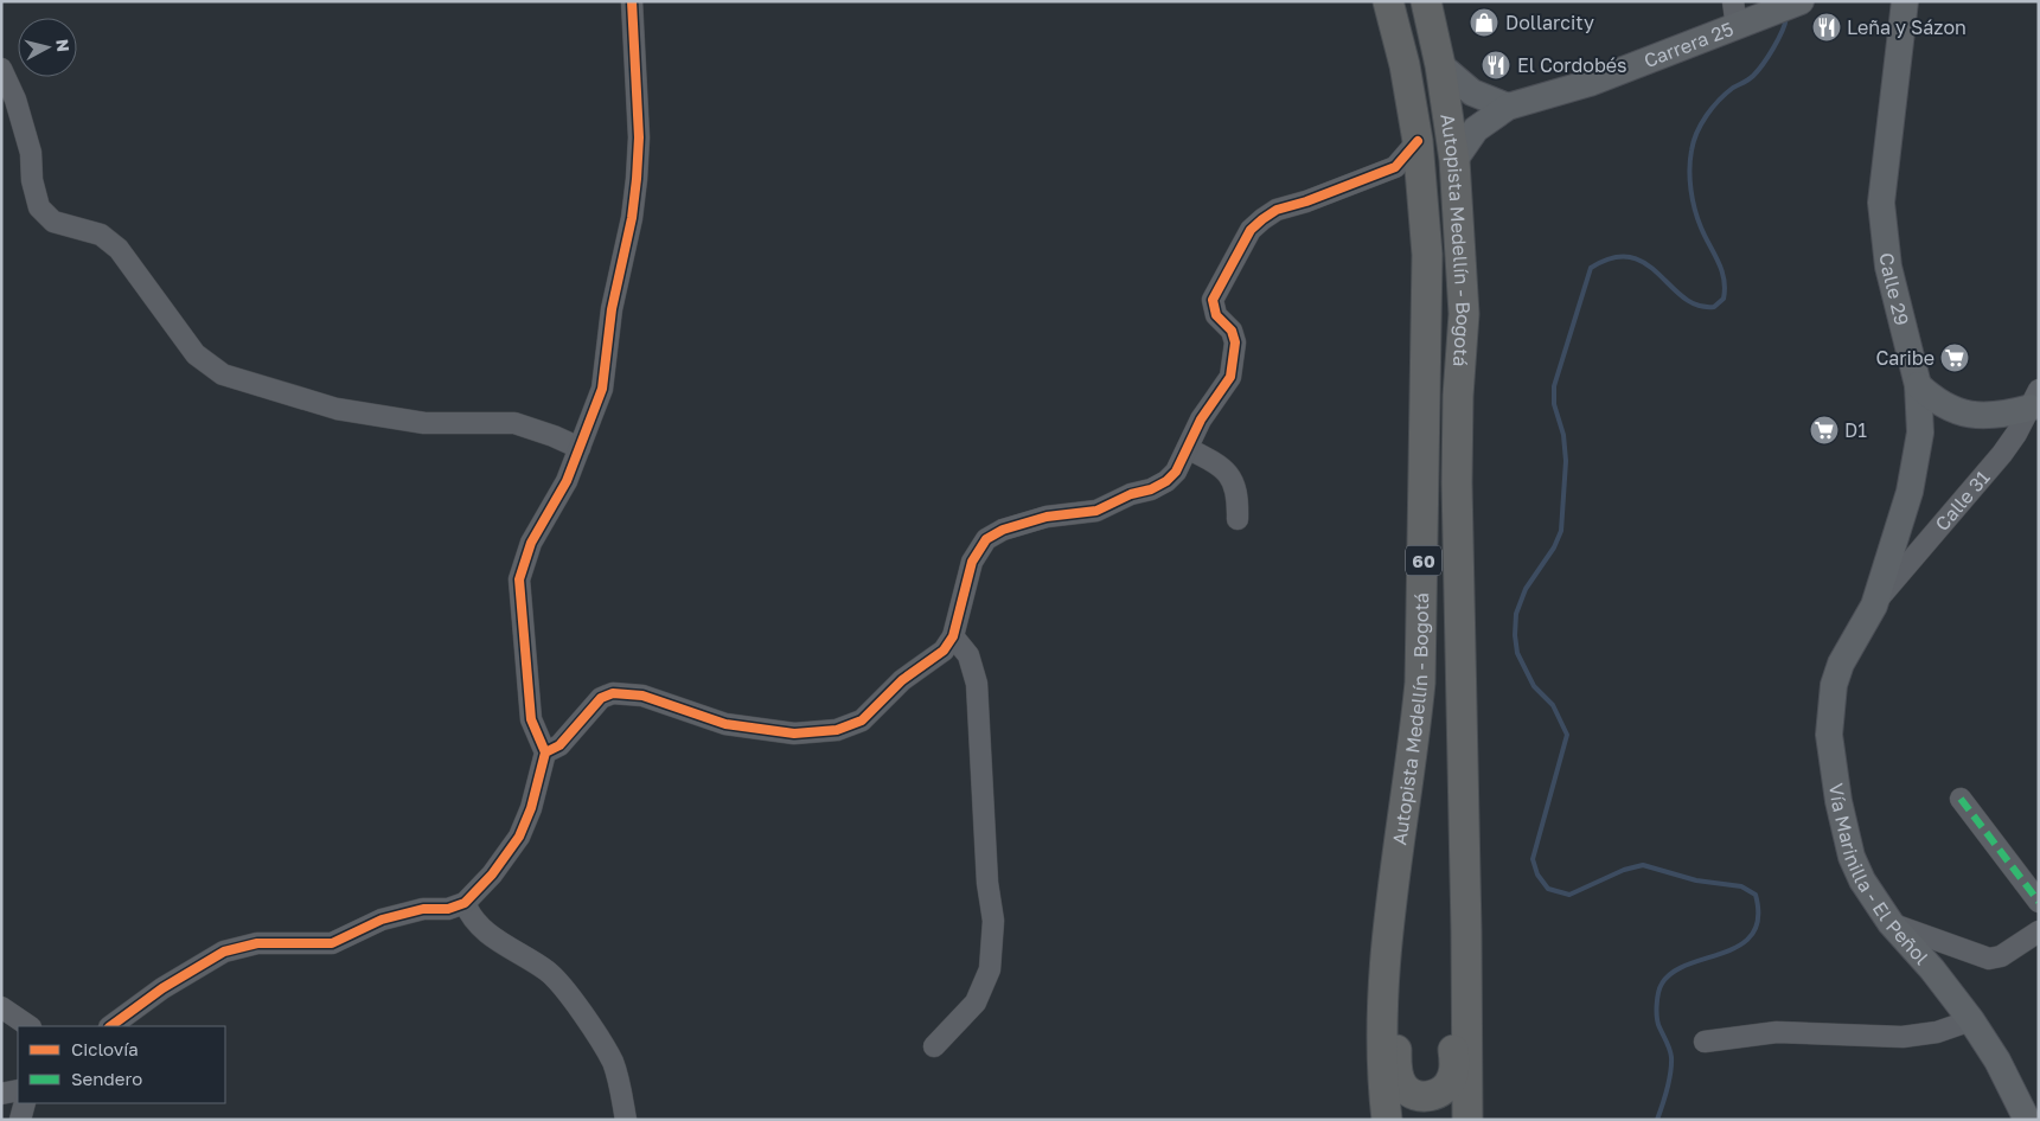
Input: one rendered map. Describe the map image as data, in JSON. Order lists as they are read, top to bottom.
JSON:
{
  "streets": {
    "highway": ["Autopista Medellín - Bogotá", "60"],
    "main road": ["Carrera 25", "Calle 29", "Vía Marinilla - El Peñol"],
    "street": ["Calle 31"]
  },
  "crossings": [
    ["Carrera 25", "Autopista Medellín - Bogotá"],
    ["Calle 29", "Calle 31"],
    ["Calle 29", "Vía Marinilla - El Peñol"],
    ["Calle 31", "Vía Marinilla - El Peñol"]
  ],
  "places": {
    "shop": ["Dollarcity"],
    "restaurant": ["Leña y Sázon", "El Cordobés"],
    "supermarket": ["Caribe", "D1"]
  },
  "legend": ["Ciclovía", "Sendero"],
  "north": "right"
}
